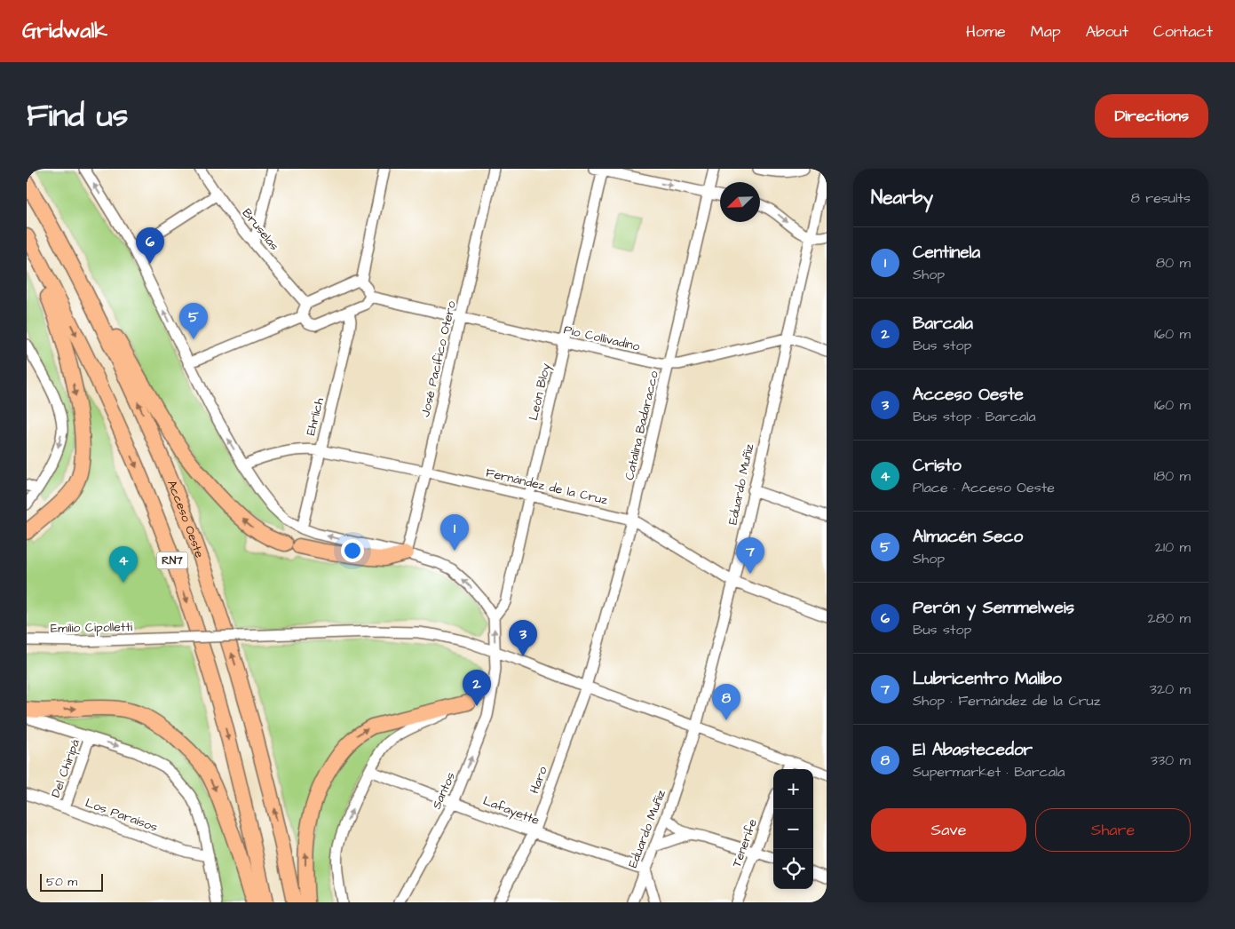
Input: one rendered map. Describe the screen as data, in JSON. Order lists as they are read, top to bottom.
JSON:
{
  "streets": {
    "highway": ["Acceso Oeste", "RN7"],
    "street": [
      "Bruselas",
      "Pio Collivadino",
      "José Pacífico Otero",
      "León Bloy",
      "Ehrlich",
      "Catalina Badaracco",
      "Eduardo Muñiz",
      "Fernández de la Cruz",
      "Emilio Cipolletti",
      "Del Chiripá",
      "Haro",
      "Santos",
      "Lafayette",
      "Los Paraísos",
      "Tenerife"
    ]
  },
  "crossings": [
    ["Pio Collivadino", "José Pacífico Otero"],
    ["Pio Collivadino", "León Bloy"],
    ["Pio Collivadino", "Catalina Badaracco"],
    ["Pio Collivadino", "Eduardo Muñiz"],
    ["José Pacífico Otero", "Fernández de la Cruz"],
    ["León Bloy", "Fernández de la Cruz"],
    ["León Bloy", "Santos"],
    ["Ehrlich", "Fernández de la Cruz"],
    ["Catalina Badaracco", "Fernández de la Cruz"],
    ["Catalina Badaracco", "Emilio Cipolletti"],
    ["Catalina Badaracco", "Haro"],
    ["Eduardo Muñiz", "Fernández de la Cruz"],
    ["Eduardo Muñiz", "Emilio Cipolletti"],
    ["Eduardo Muñiz", "Lafayette"],
    ["Emilio Cipolletti", "Haro"],
    ["Emilio Cipolletti", "Santos"],
    ["Del Chiripá", "Los Paraísos"],
    ["Haro", "Lafayette"],
    ["Santos", "Lafayette"]
  ],
  "one_way": ["Santos"],
  "scale_bar": "50 m",
  "north": "bottom left",
  "page": {
    "header": "Gridwalk",
    "nav": [
      "Home",
      "Map",
      "About",
      "Contact"
    ],
    "title": "Find us",
    "buttons": [
      "Directions",
      ["Save", "Share"]
    ],
    "heading": ["Nearby", "8 results"],
    "list": [
      {
        "mark": "1",
        "name": "Centinela",
        "note": "Shop",
        "value": "80 m"
      },
      {
        "mark": "2",
        "name": "Barcala",
        "note": "Bus stop",
        "value": "160 m"
      },
      {
        "mark": "3",
        "name": "Acceso Oeste",
        "note": "Bus stop · Barcala",
        "value": "160 m"
      },
      {
        "mark": "4",
        "name": "Cristo",
        "note": "Place · Acceso Oeste",
        "value": "180 m"
      },
      {
        "mark": "5",
        "name": "Almacén Seco",
        "note": "Shop",
        "value": "210 m"
      },
      {
        "mark": "6",
        "name": "Perón y Semmelweis",
        "note": "Bus stop",
        "value": "280 m"
      },
      {
        "mark": "7",
        "name": "Lubricentro Malibo",
        "note": "Shop · Fernández de la Cruz",
        "value": "320 m"
      },
      {
        "mark": "8",
        "name": "El Abastecedor",
        "note": "Supermarket · Barcala",
        "value": "330 m"
      }
    ],
    "pins": [
      "6",
      "5",
      "1",
      "7",
      "4",
      "3",
      "2",
      "8"
    ],
    "map_buttons": ["+", "−"],
    "scale": "50 m"
  }
}
